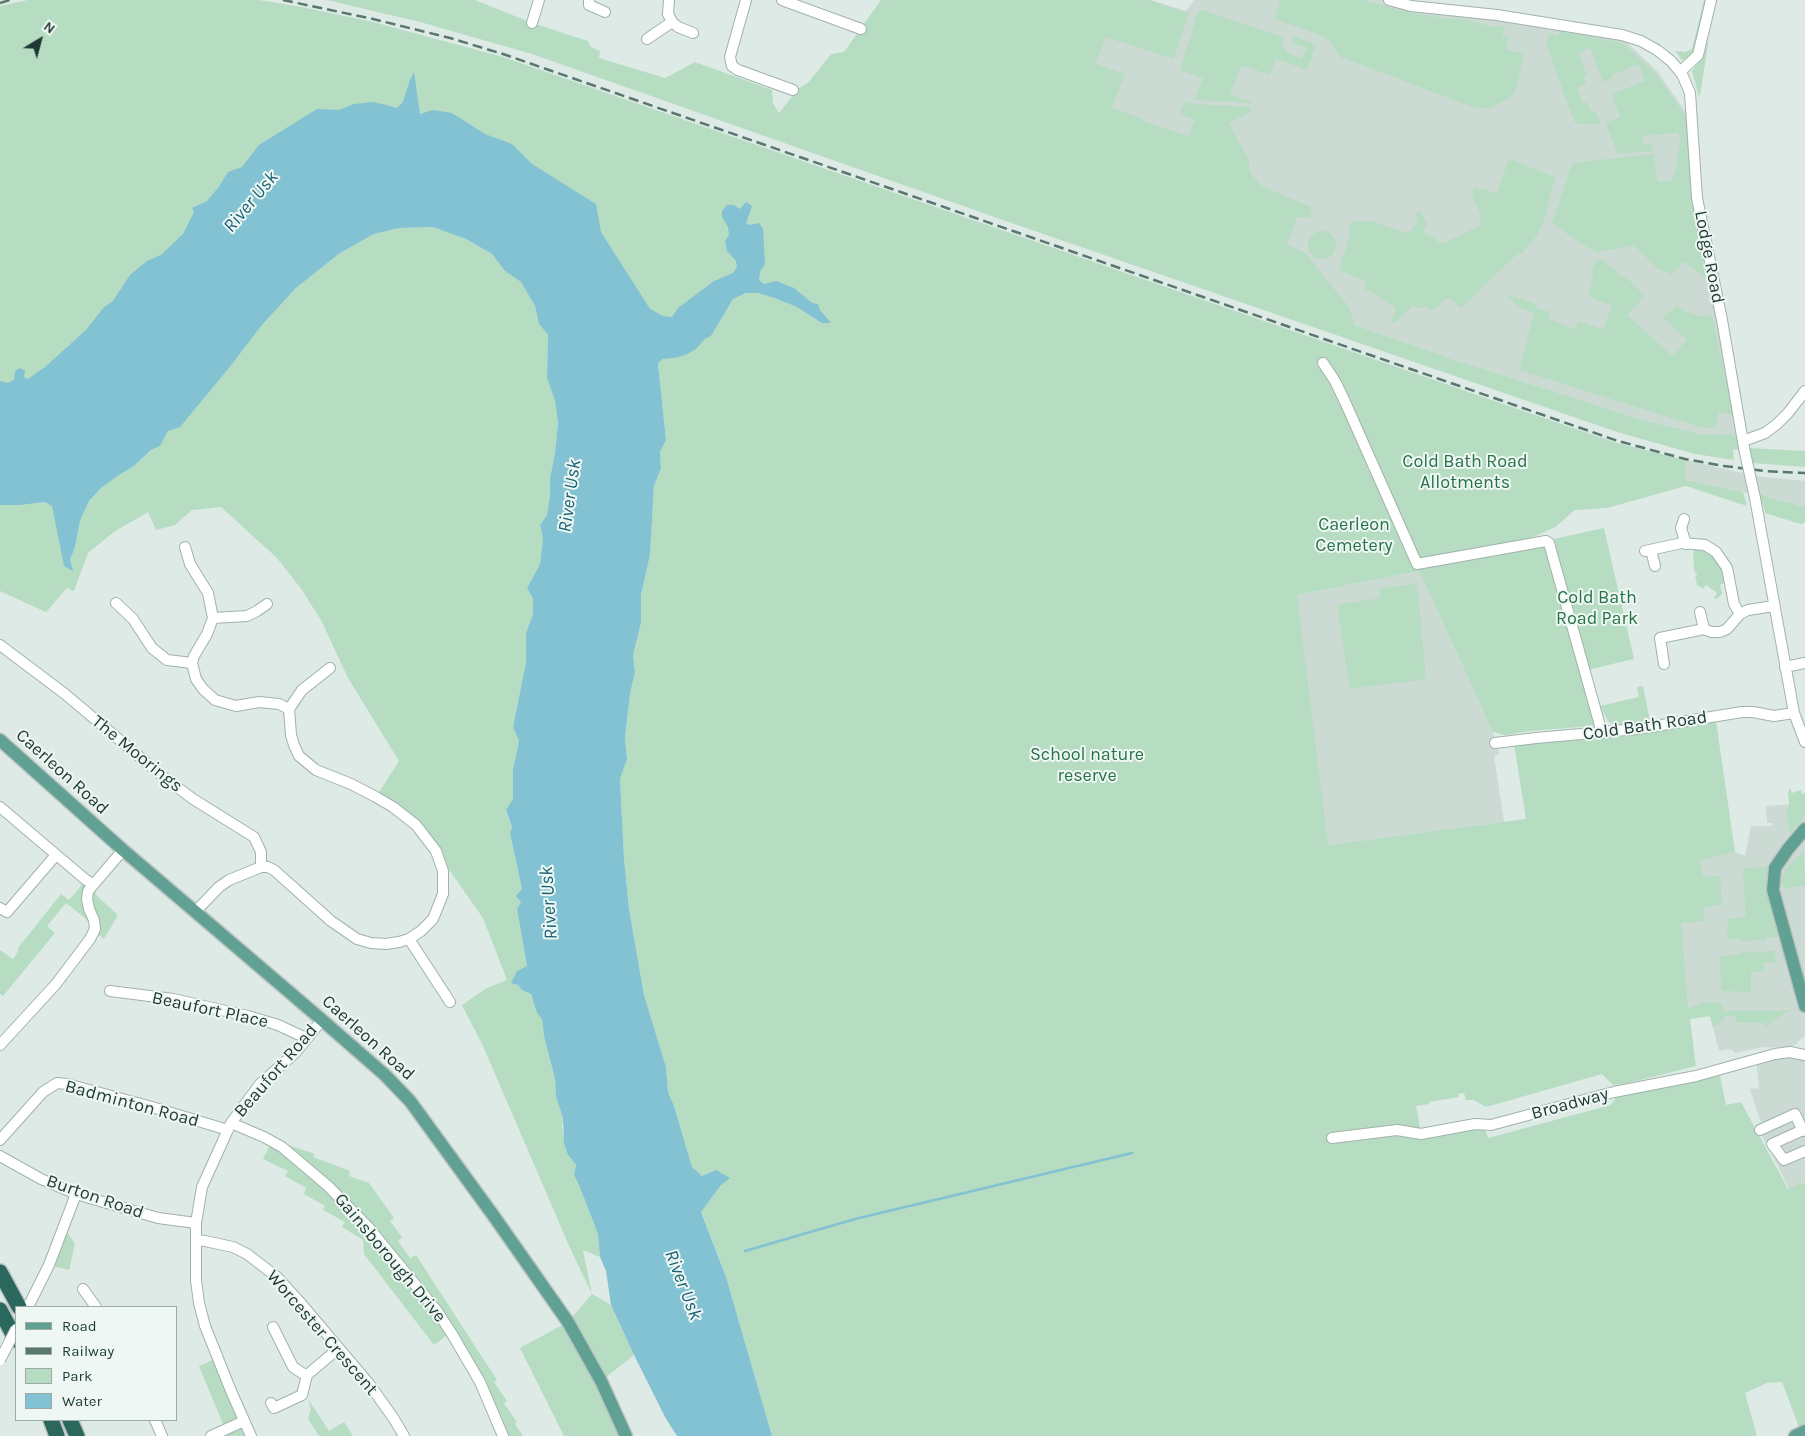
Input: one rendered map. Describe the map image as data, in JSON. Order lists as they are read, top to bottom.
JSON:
{
  "streets": {
    "main road": ["Caerleon Road"],
    "street": [
      "Lodge Road",
      "Cold Bath Road",
      "The Moorings",
      "Beaufort Place",
      "Beaufort Road",
      "Badminton Road",
      "Broadway",
      "Burton Road",
      "Gainsborough Drive",
      "Worcester Crescent"
    ]
  },
  "crossings": [
    ["Lodge Road", "Cold Bath Road"],
    ["Caerleon Road", "Beaufort Road"],
    ["Beaufort Place", "Beaufort Road"],
    ["Beaufort Road", "Badminton Road"],
    ["Beaufort Road", "Burton Road"],
    ["Beaufort Road", "Gainsborough Drive"],
    ["Beaufort Road", "Worcester Crescent"],
    ["Badminton Road", "Gainsborough Drive"]
  ],
  "water": ["River Usk"],
  "parks": [
    "Cold Bath Road Allotments",
    "Caerleon Cemetery",
    "Cold Bath Road Park",
    "School nature reserve"
  ],
  "legend": [
    "Road",
    "Railway",
    "Park",
    "Water"
  ],
  "north": "top right"
}
